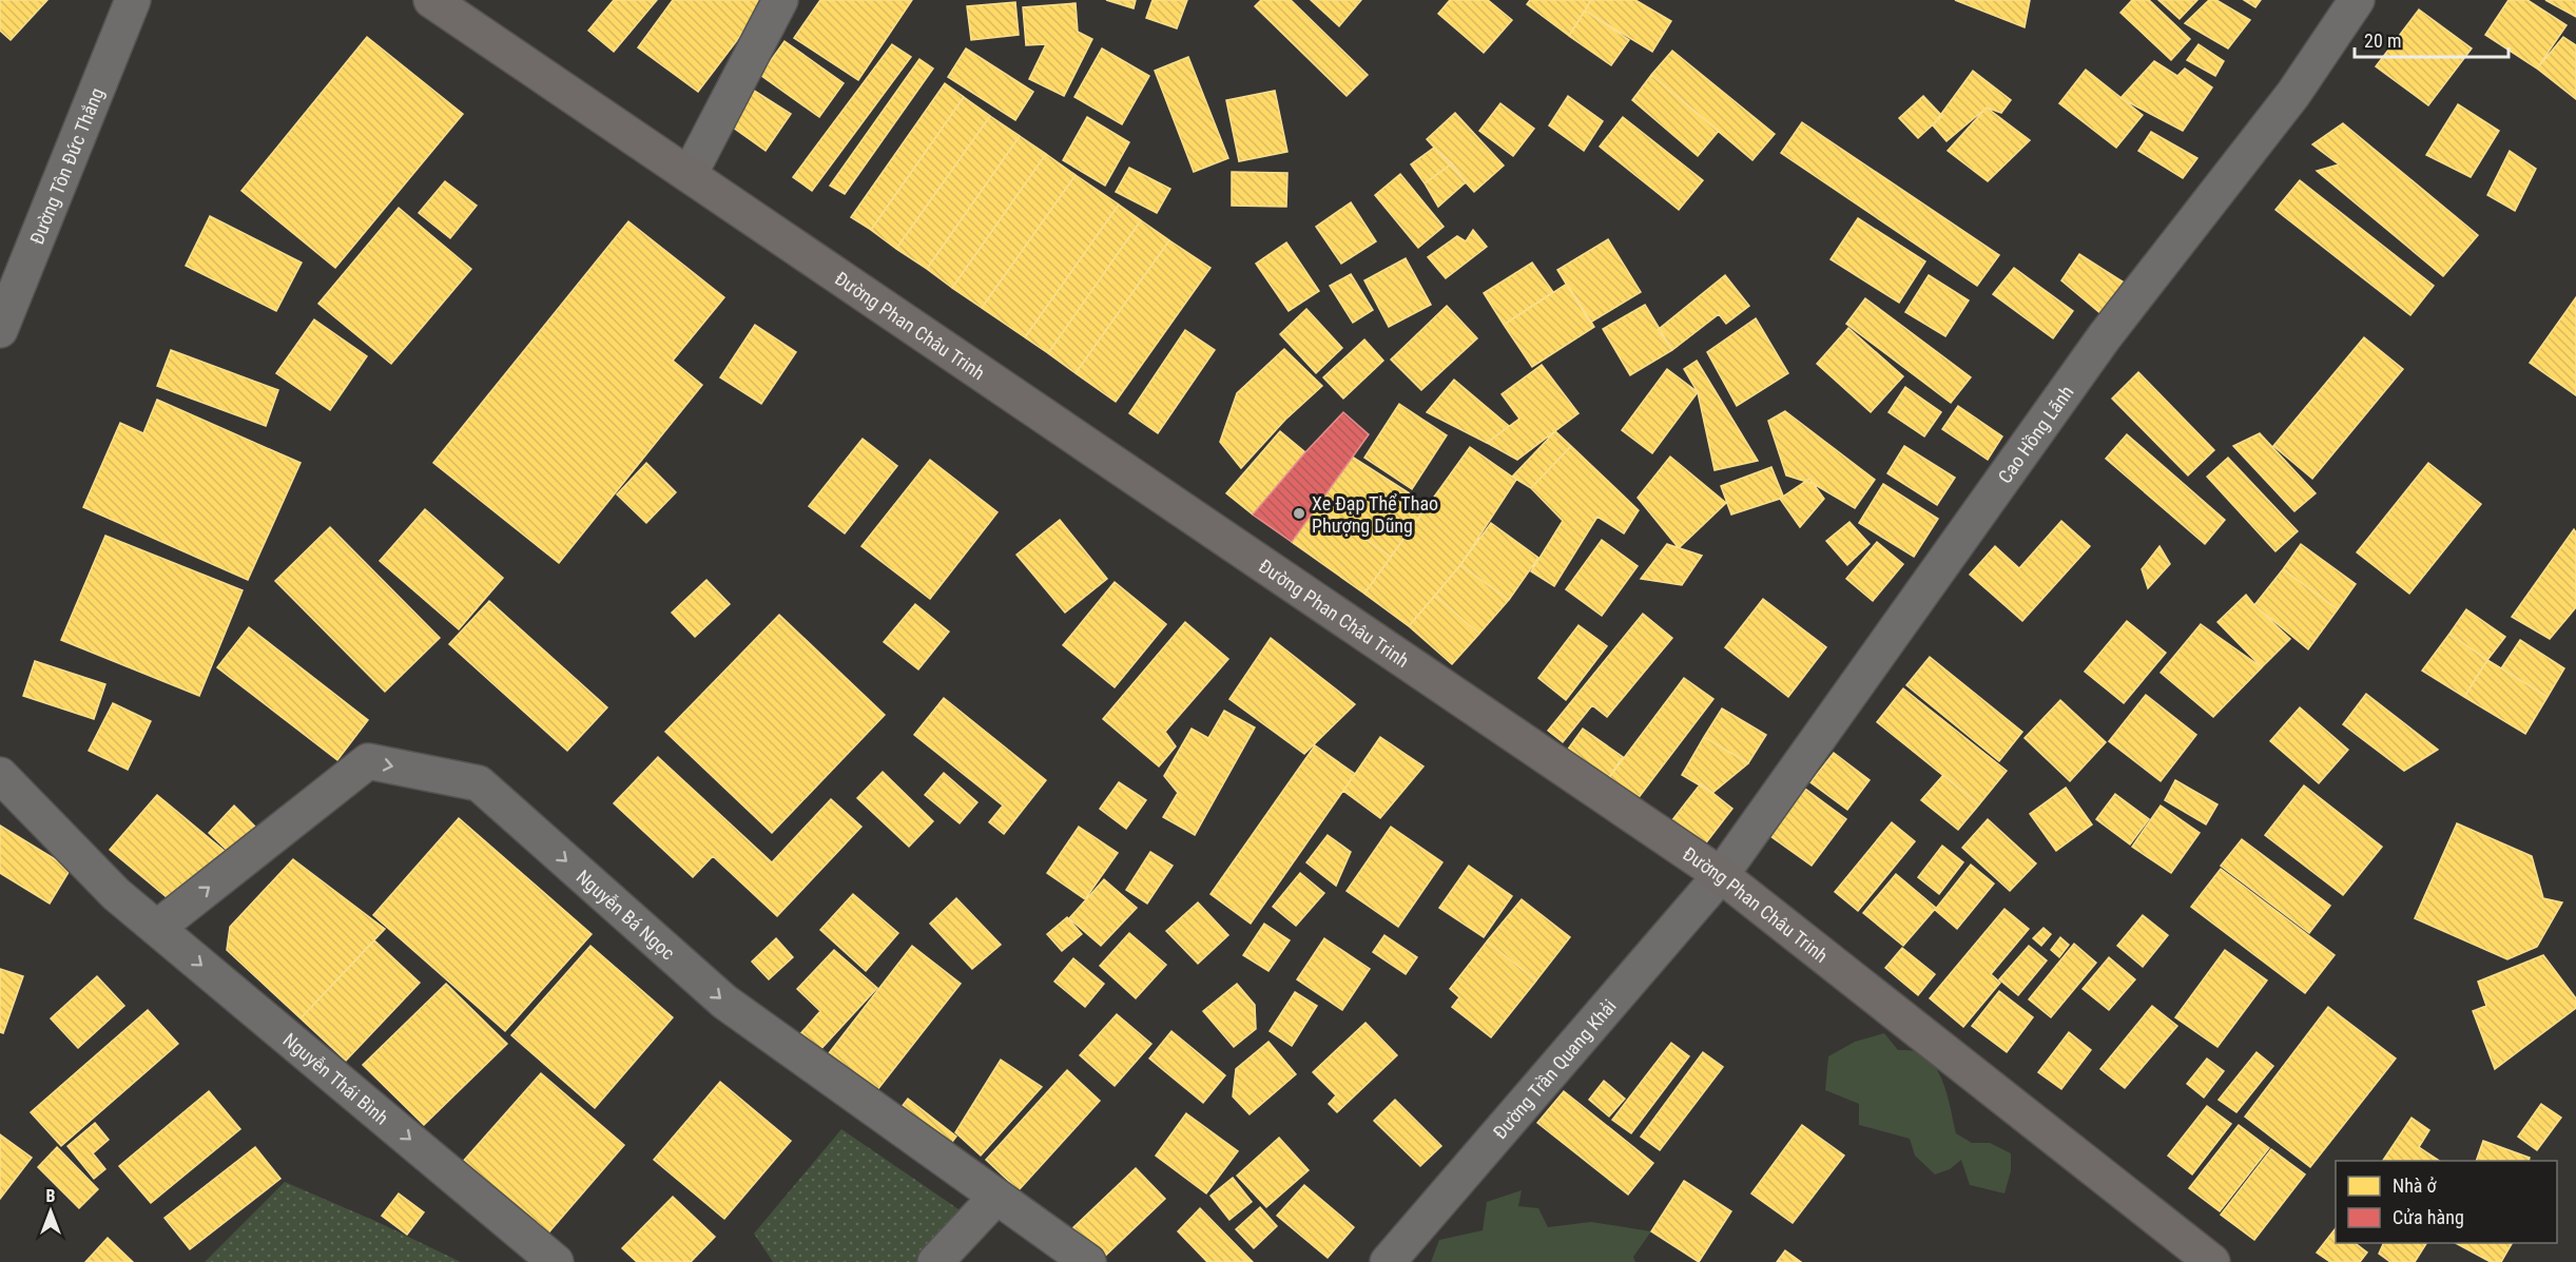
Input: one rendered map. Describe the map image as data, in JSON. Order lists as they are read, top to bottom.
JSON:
{
  "streets": {
    "main road": ["Đường Phan Châu Trinh"],
    "street": [
      "Đường Tôn Đức Thắng",
      "Cao Hồng Lãnh",
      "Nguyễn Bá Ngọc",
      "Đường Trần Quang Khải",
      "Nguyễn Thái Bình"
    ]
  },
  "crossings": [
    ["Đường Phan Châu Trinh", "Cao Hồng Lãnh"],
    ["Đường Phan Châu Trinh", "Đường Trần Quang Khải"],
    ["Cao Hồng Lãnh", "Đường Trần Quang Khải"],
    ["Nguyễn Bá Ngọc", "Nguyễn Thái Bình"]
  ],
  "one_way": ["Nguyễn Bá Ngọc", "Nguyễn Thái Bình"],
  "places": ["Xe Đạp Thể Thao Phượng Dũng"],
  "legend": ["Nhà ở", "Cửa hàng"],
  "scale_bar": "20 m",
  "north": "top"
}
